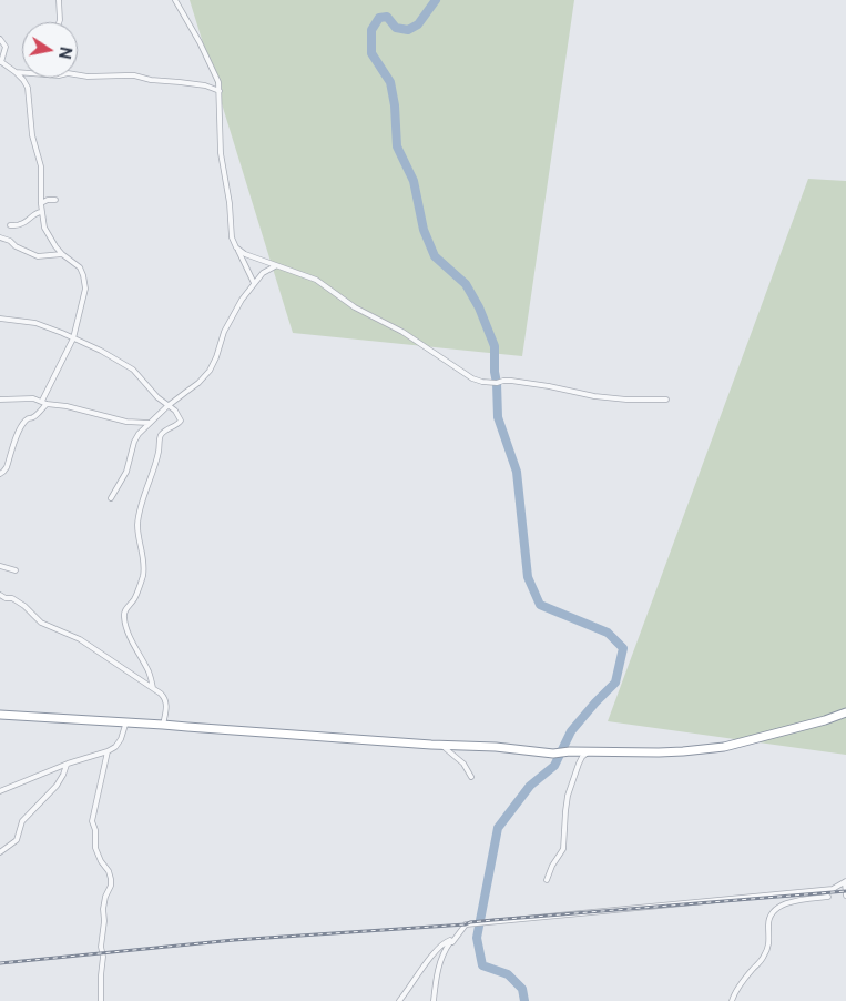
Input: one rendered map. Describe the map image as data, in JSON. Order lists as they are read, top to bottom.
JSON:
{
  "north": "right"
}
